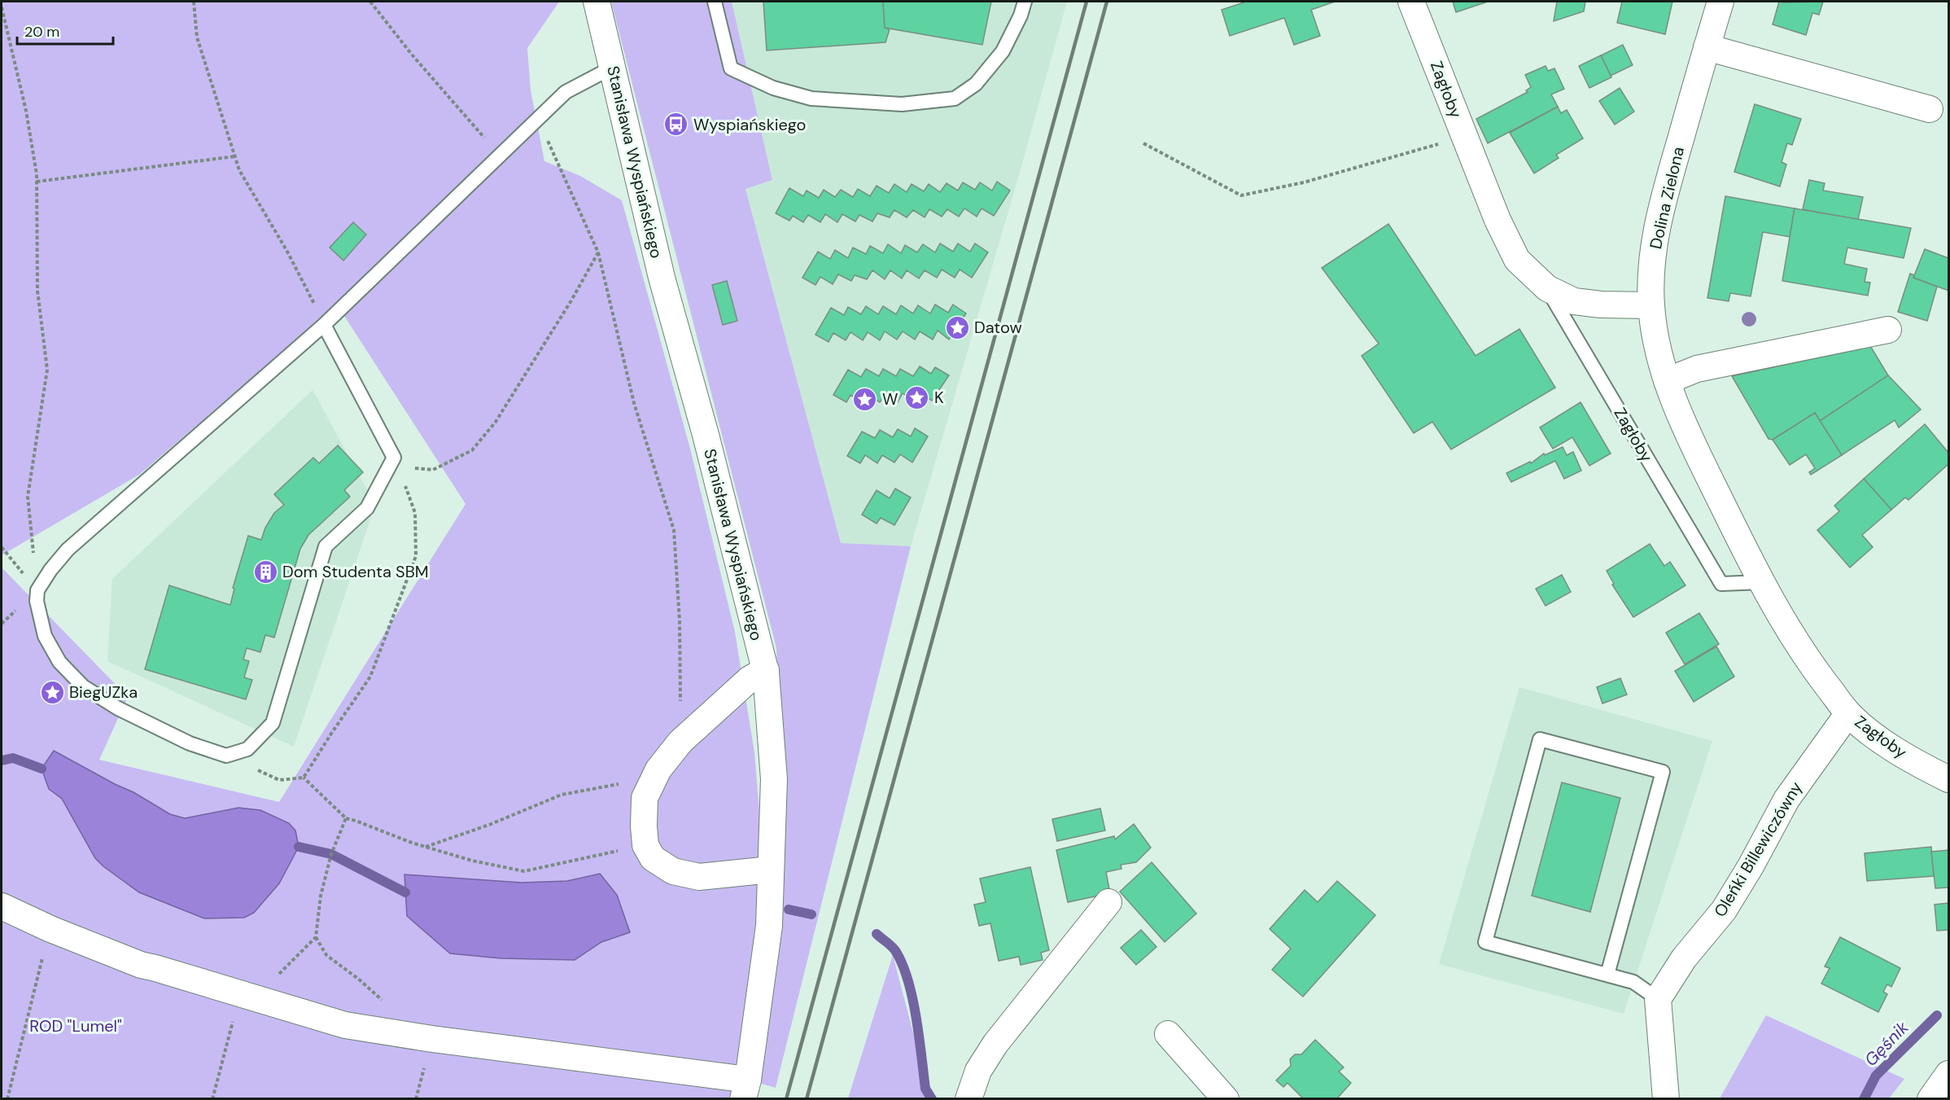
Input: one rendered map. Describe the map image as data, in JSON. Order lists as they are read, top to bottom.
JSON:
{
  "streets": {
    "street": [
      "Zagłoby",
      "Stanisława Wyspiańskiego",
      "Dolina Zielona",
      "Oleńki Billewiczówny"
    ]
  },
  "crossings": [
    ["Zagłoby", "Dolina Zielona"],
    ["Zagłoby", "Oleńki Billewiczówny"]
  ],
  "water": ["Gęśnik"],
  "parks": ["ROD \"Lumel\""],
  "places": {
    "bus stop": ["Wyspiańskiego"],
    "place": [
      "Datow",
      "K",
      "W",
      "BiegUZka"
    ],
    "building": ["Dom Studenta SBM"]
  },
  "scale_bar": "20 m"
}
